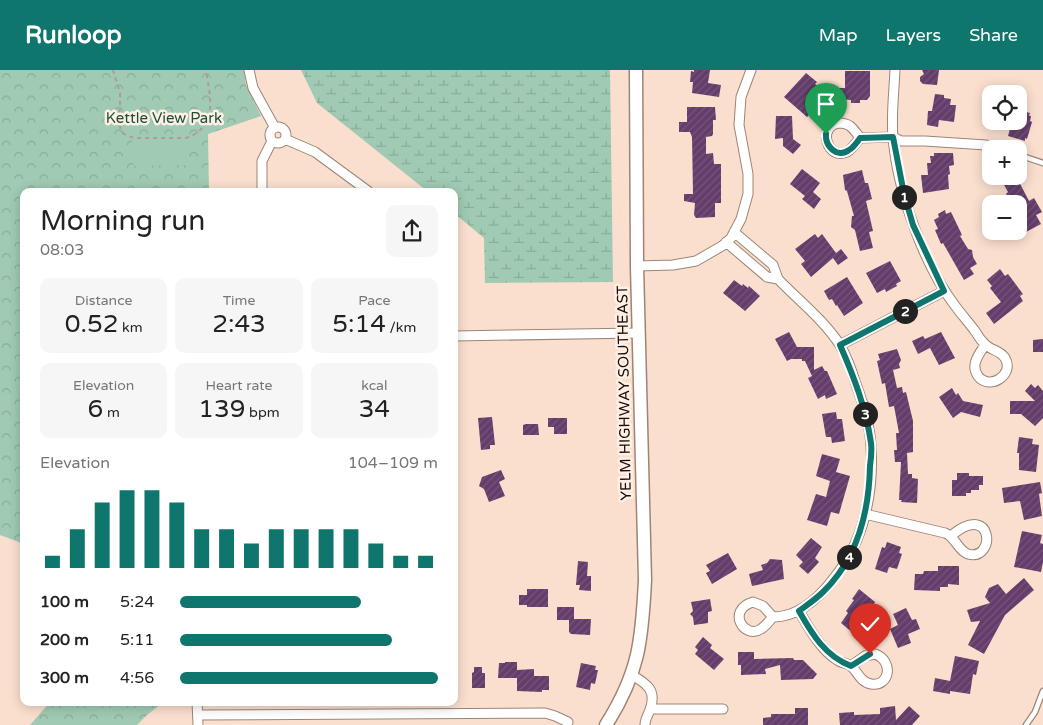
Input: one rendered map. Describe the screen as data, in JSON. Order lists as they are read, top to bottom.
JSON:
{
  "streets": {
    "main road": ["YELM HIGHWAY SOUTHEAST"]
  },
  "parks": ["Kettle View Park"],
  "page": {
    "header": "Runloop",
    "nav": ["Map", "Layers", "Share"],
    "map_buttons": ["+", "−"],
    "pins": [
      "1",
      "2",
      "3",
      "4"
    ],
    "heading": ["Morning run", "08:03"],
    "stats": [
      ["Distance", "0.52 km"],
      ["Time", "2:43"],
      ["Pace", "5:14 /km"],
      ["Elevation", "6 m"],
      ["Heart rate", "139 bpm"],
      ["kcal", "34"]
    ],
    "chart": ["Elevation", "104–109 m"],
    "list": [
      {
        "name": "100 m",
        "note": "5:24"
      },
      {
        "name": "200 m",
        "note": "5:11"
      },
      {
        "name": "300 m",
        "note": "4:56"
      }
    ]
  }
}
